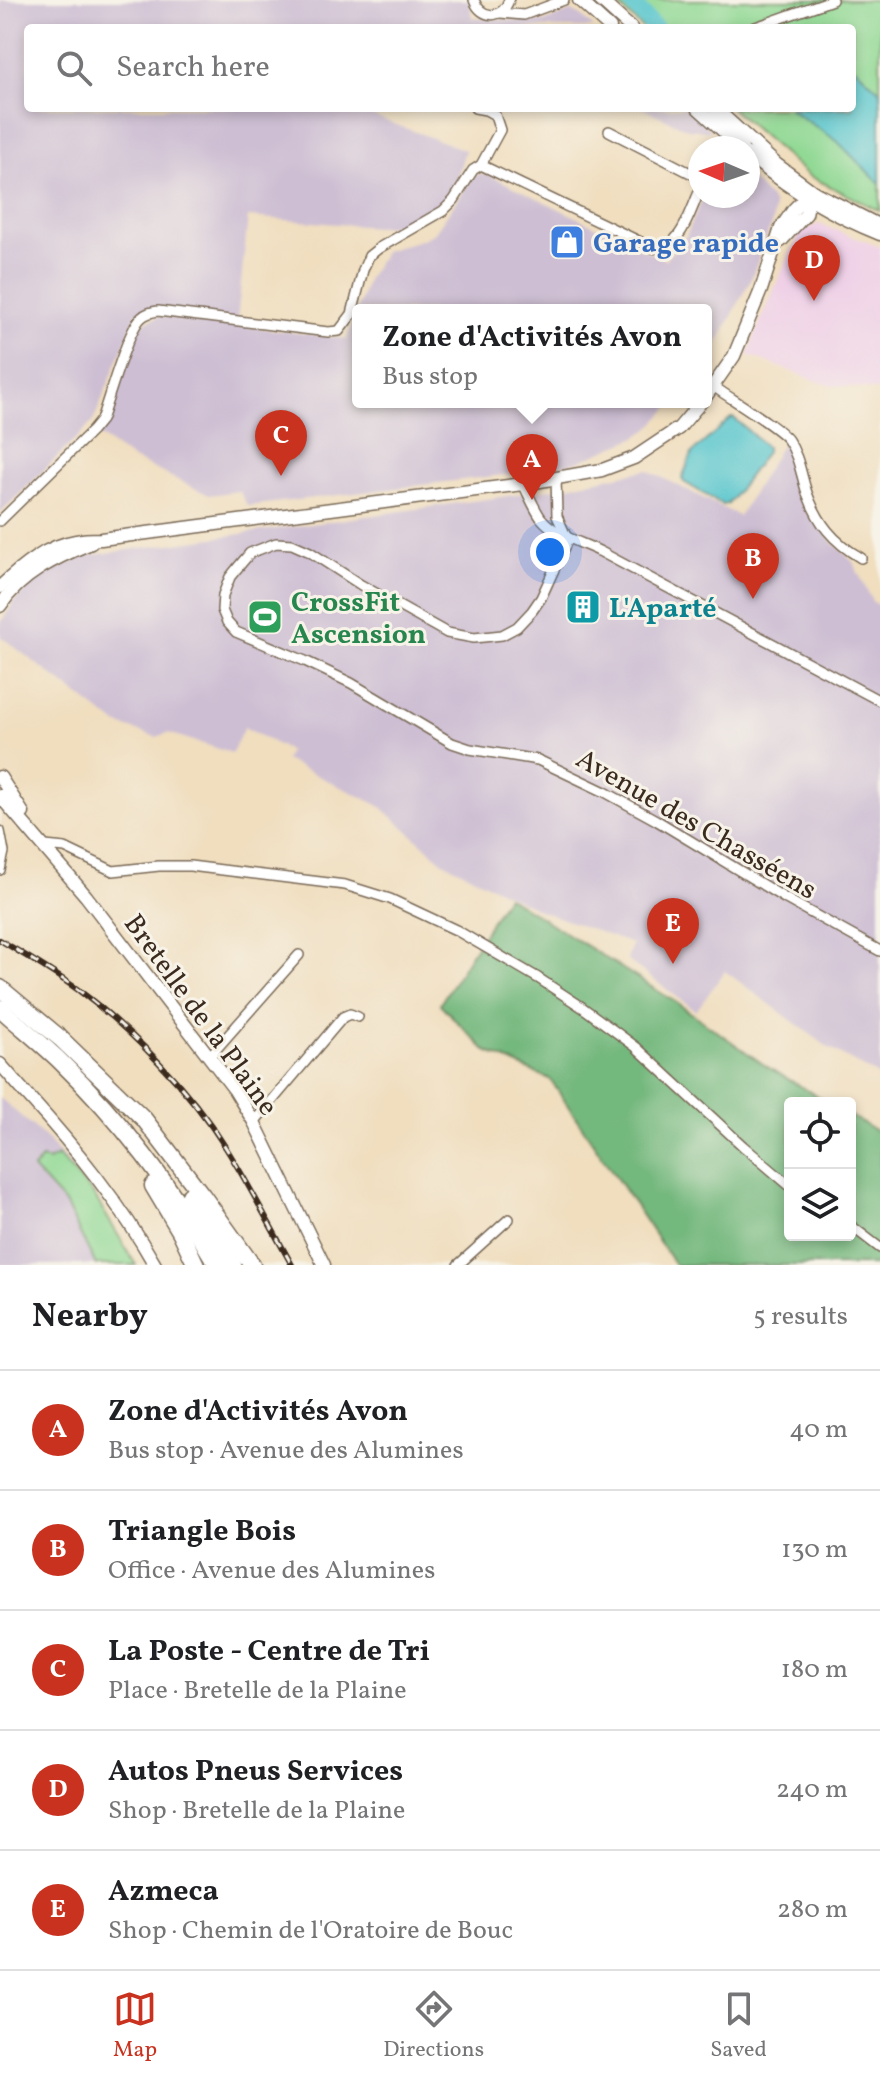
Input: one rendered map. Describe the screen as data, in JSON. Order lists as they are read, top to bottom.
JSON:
{
  "streets": {
    "main road": ["Bretelle de la Plaine"],
    "street": ["Avenue des Chasséens"]
  },
  "places": {
    "shop": ["Garage rapide"],
    "building": ["L'Aparté"],
    "sports": ["CrossFit Ascension"]
  },
  "north": "left",
  "page": {
    "search": "Search here",
    "pins": [
      "D",
      "C",
      "A",
      "B",
      "E"
    ],
    "popup": ["Zone d'Activités Avon", "Bus stop"],
    "heading": ["Nearby", "5 results"],
    "list": [
      {
        "mark": "A",
        "name": "Zone d'Activités Avon",
        "note": "Bus stop · Avenue des Alumines",
        "value": "40 m"
      },
      {
        "mark": "B",
        "name": "Triangle Bois",
        "note": "Office · Avenue des Alumines",
        "value": "130 m"
      },
      {
        "mark": "C",
        "name": "La Poste - Centre de Tri",
        "note": "Place · Bretelle de la Plaine",
        "value": "180 m"
      },
      {
        "mark": "D",
        "name": "Autos Pneus Services",
        "note": "Shop · Bretelle de la Plaine",
        "value": "240 m"
      },
      {
        "mark": "E",
        "name": "Azmeca",
        "note": "Shop · Chemin de l'Oratoire de Bouc",
        "value": "280 m"
      }
    ],
    "nav": ["Map", "Directions", "Saved"]
  }
}
